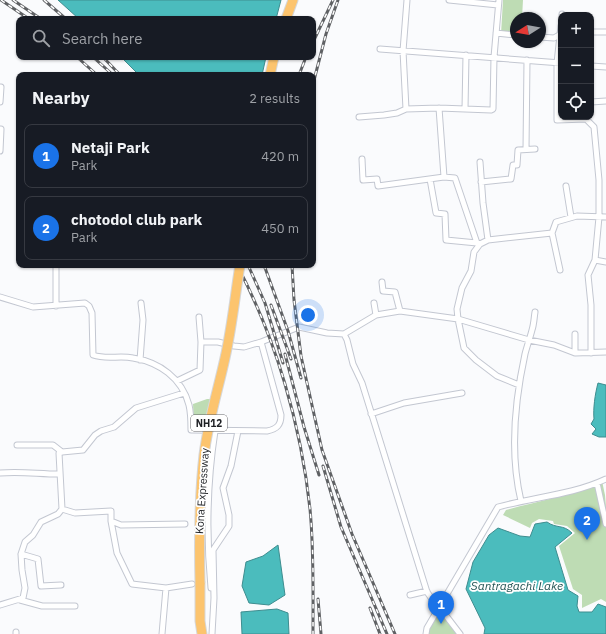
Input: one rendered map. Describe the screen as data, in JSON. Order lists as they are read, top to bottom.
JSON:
{
  "streets": {
    "highway": ["NH12", "Kona Expressway"]
  },
  "water": ["Santragachi Lake"],
  "north": "left",
  "page": {
    "map_buttons": ["+", "−"],
    "search": "Search here",
    "heading": ["Nearby", "2 results"],
    "list": [
      {
        "mark": "1",
        "name": "Netaji Park",
        "note": "Park",
        "value": "420 m"
      },
      {
        "mark": "2",
        "name": "chotodol club park",
        "note": "Park",
        "value": "450 m"
      }
    ],
    "pins": ["2", "1"]
  }
}
